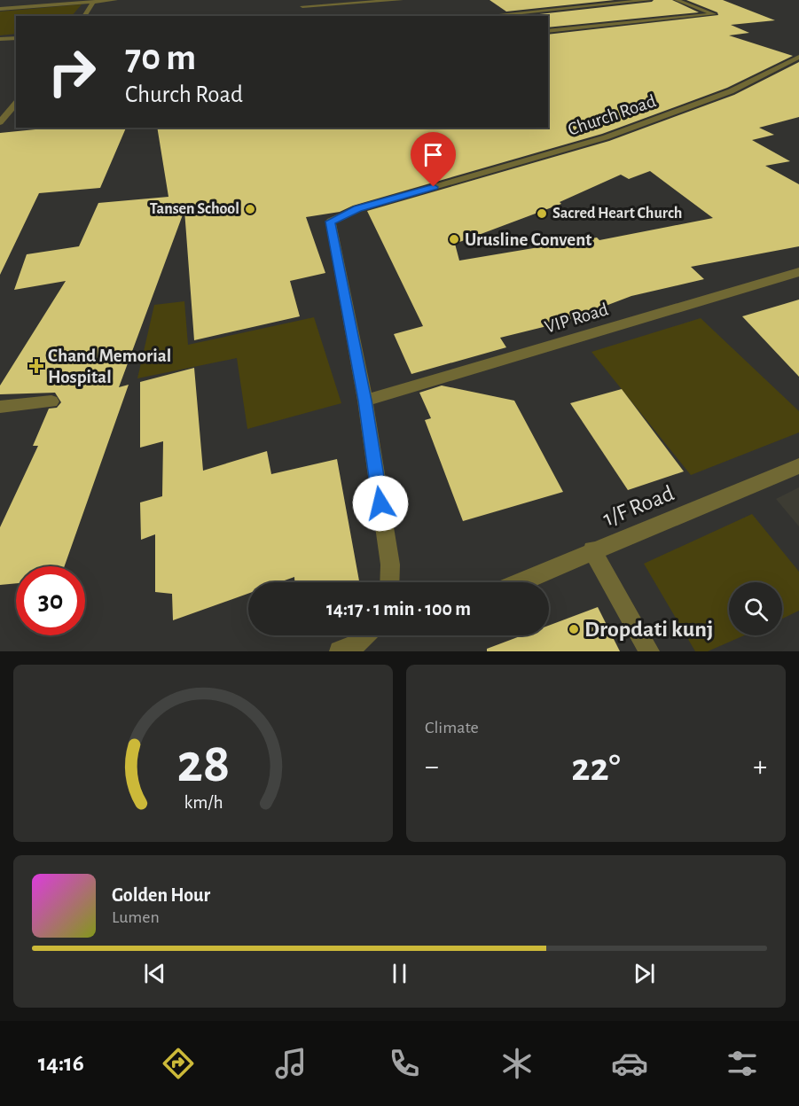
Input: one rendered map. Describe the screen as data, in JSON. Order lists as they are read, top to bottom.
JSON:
{
  "streets": {
    "street": ["Church Road", "VIP Road", "1/F Road"]
  },
  "crossings": [
    ["Church Road", "VIP Road"]
  ],
  "places": {
    "other": [
      "Tansen School",
      "Sacred Heart Church",
      "Urusline Convent",
      "Dropdati kunj"
    ],
    "health": ["Chand Memorial Hospital"]
  },
  "page": {
    "turn": ["70 m", "Church Road"],
    "limit": "30",
    "trip": "14:17 · 1 min · 100 m",
    "tile": "Climate",
    "heat": ["−", "22°", "+"],
    "song": ["Golden Hour", "Lumen"],
    "tabs": "14:16",
    "gauge": ["28", "km/h"]
  }
}
